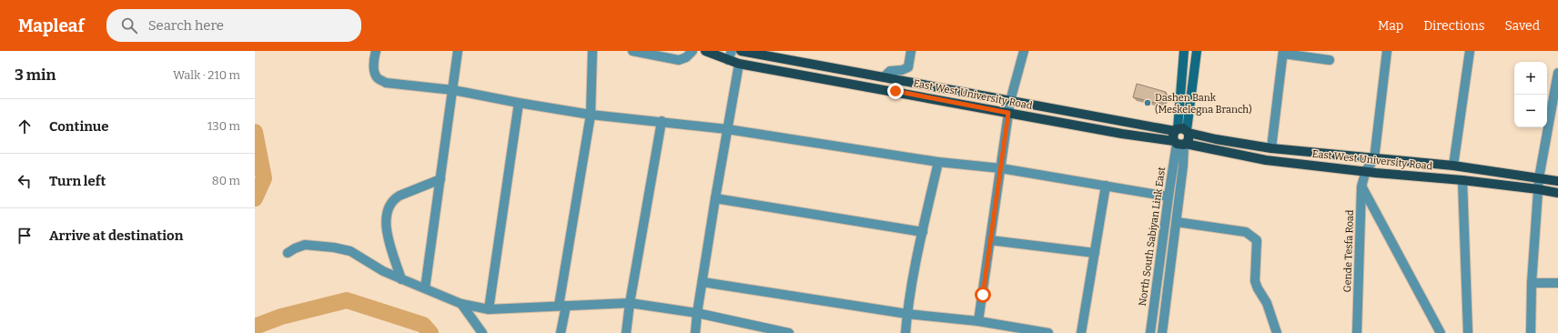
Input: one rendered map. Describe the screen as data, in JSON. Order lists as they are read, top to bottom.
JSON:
{
  "streets": {
    "main road": ["East West University Road"],
    "street": ["North South Sabiyan Link East", "Gende Tesfa Road"]
  },
  "crossings": [
    ["East West University Road", "North South Sabiyan Link East"],
    ["East West University Road", "Gende Tesfa Road"]
  ],
  "places": ["Dashen Bank (Meskelegna Branch)"],
  "page": {
    "header": "Mapleaf",
    "search": "Search here",
    "nav": ["Map", "Directions", "Saved"],
    "heading": ["3 min", "Walk · 210 m"],
    "map_buttons": ["+", "−"],
    "list": [
      ["Continue", "130 m"],
      ["Turn left", "80 m"],
      "Arrive at destination"
    ]
  }
}
